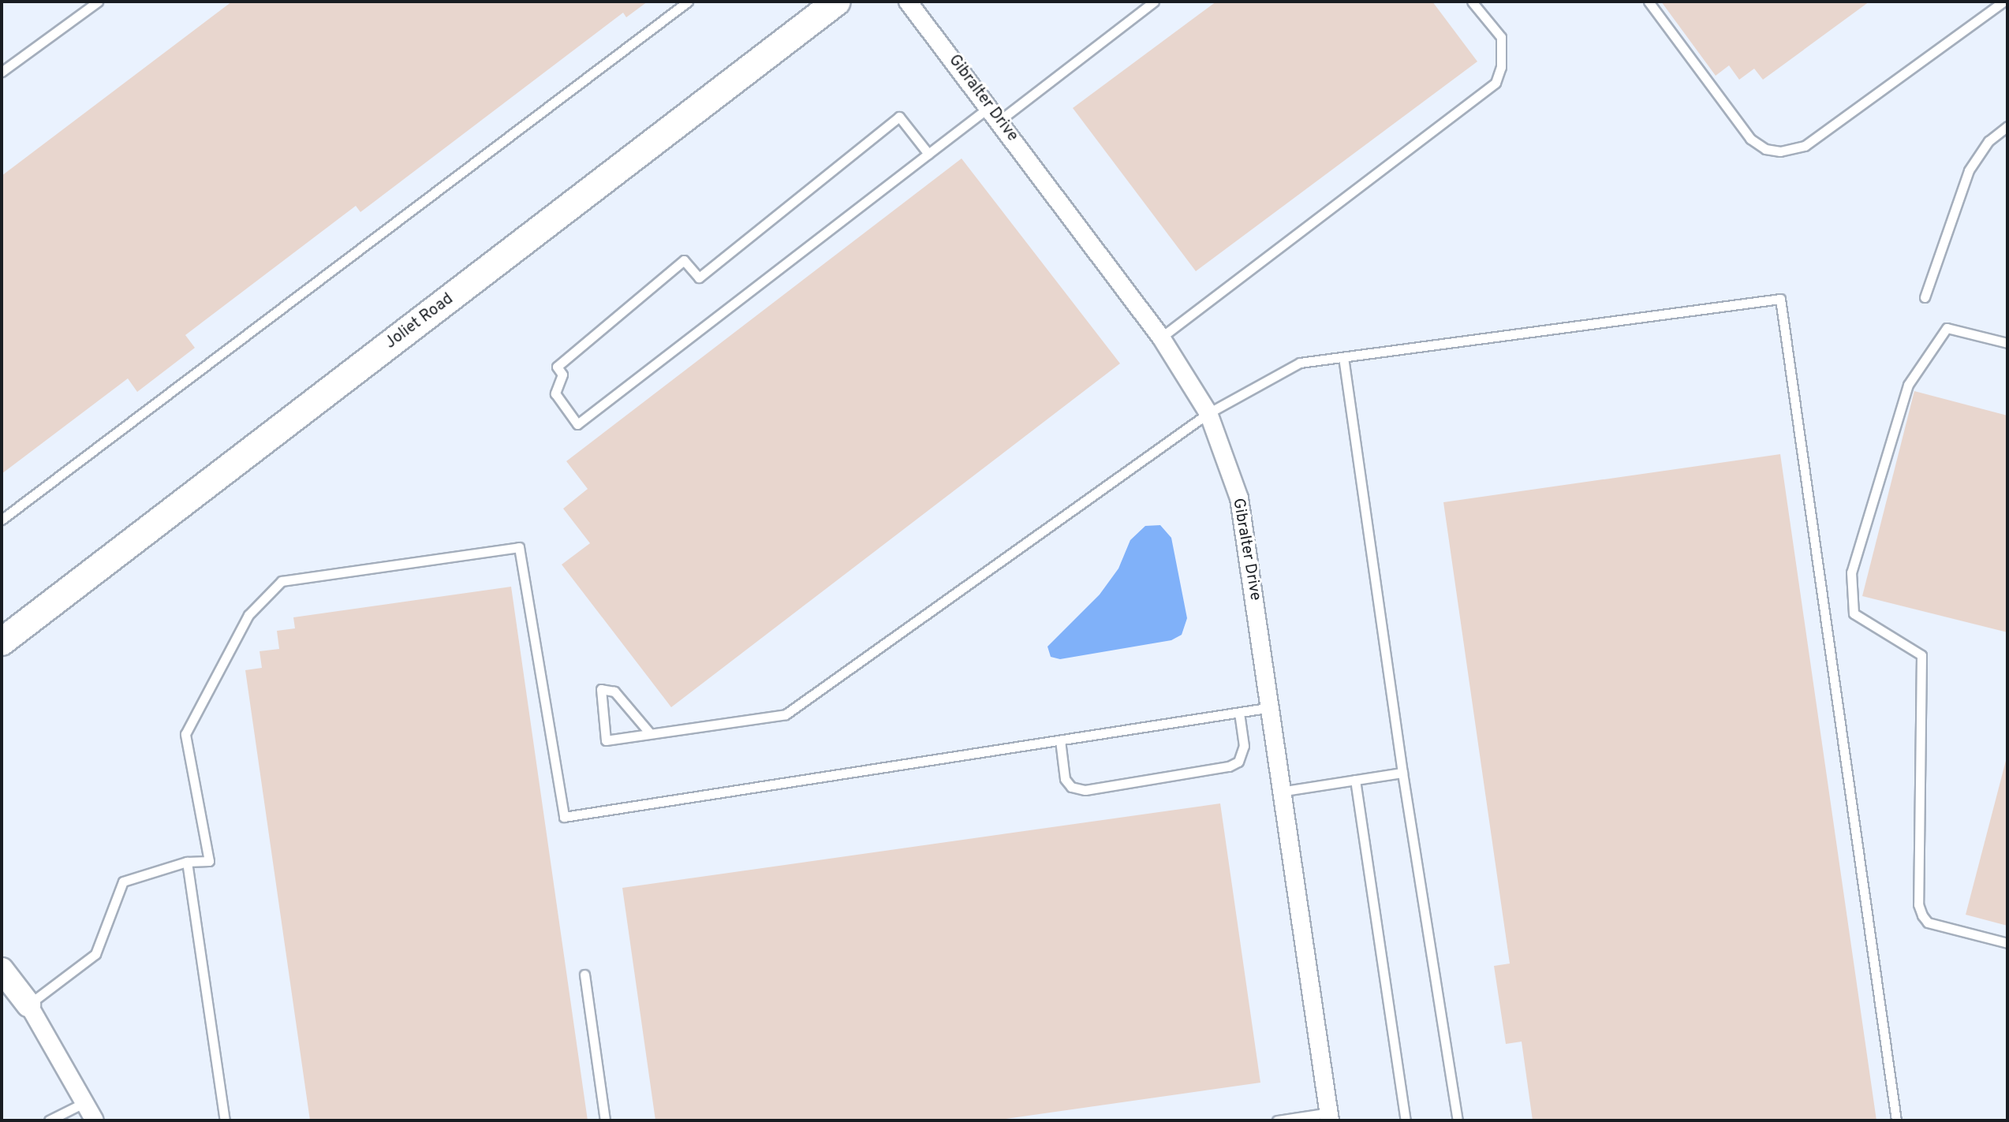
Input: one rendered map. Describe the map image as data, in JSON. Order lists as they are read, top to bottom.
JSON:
{
  "streets": {
    "main road": ["Joliet Road"],
    "street": ["Gibralter Drive"]
  }
}
